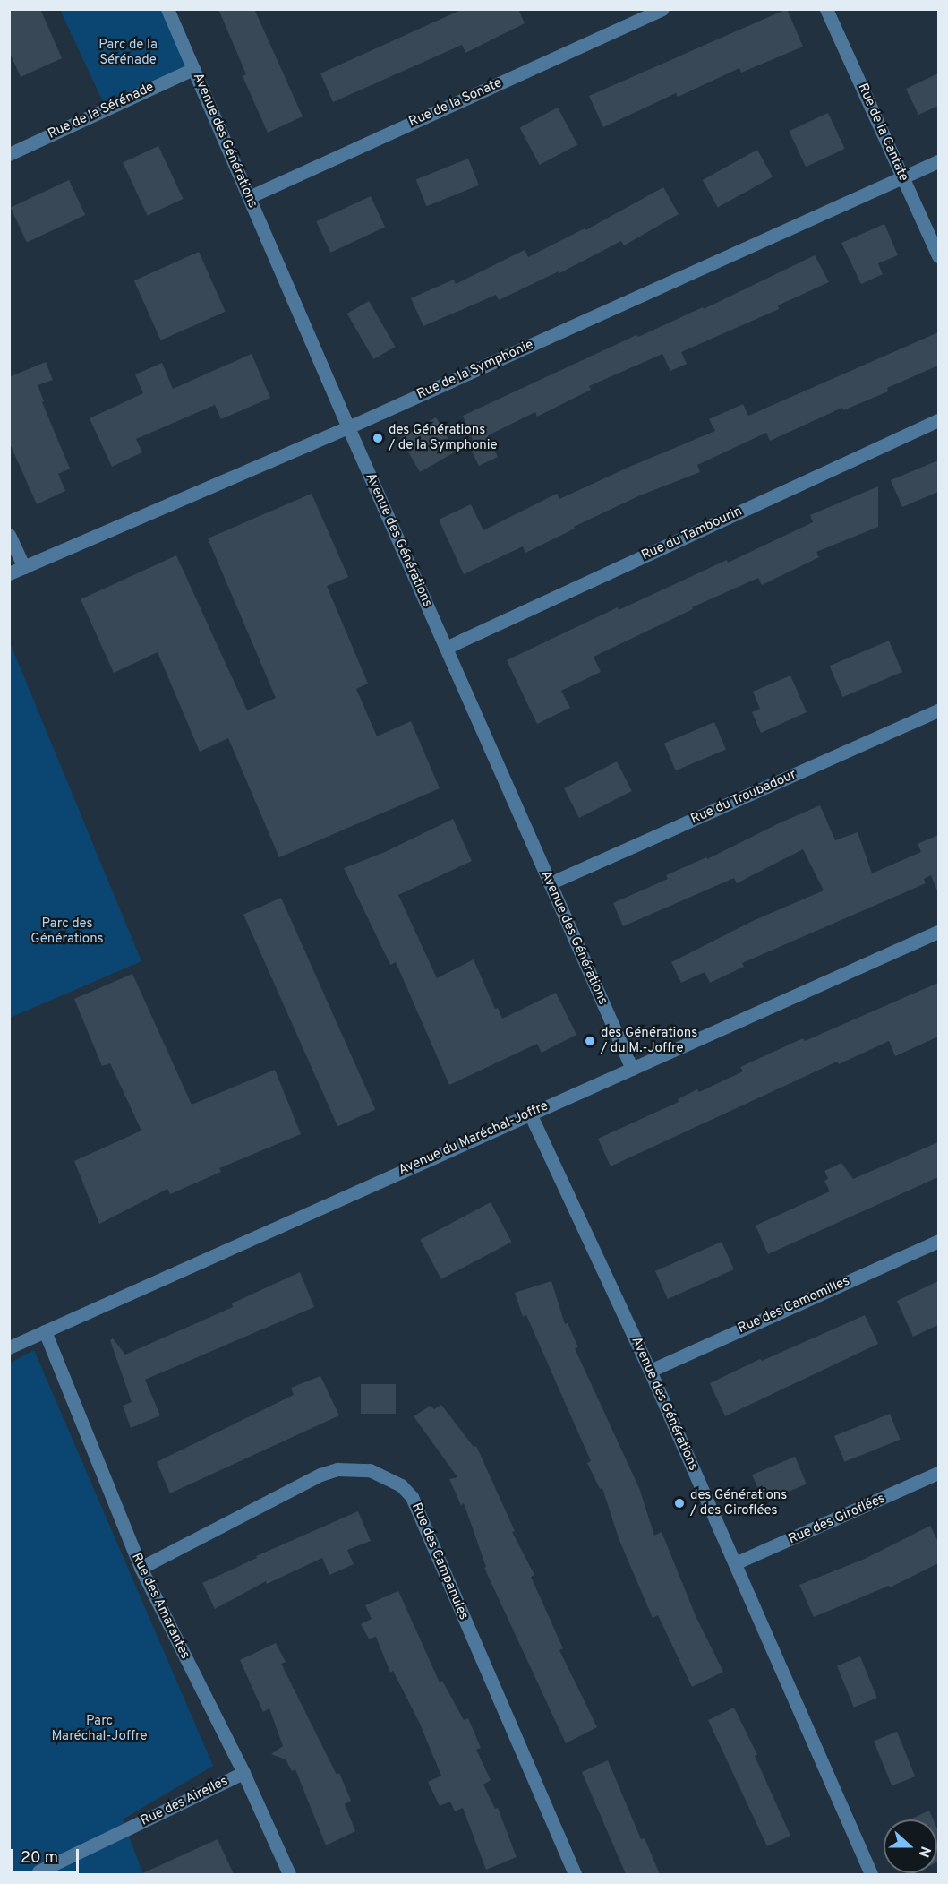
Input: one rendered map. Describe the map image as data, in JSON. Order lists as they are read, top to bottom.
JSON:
{
  "streets": {
    "street": [
      "Rue de la Sonate",
      "Rue de la Sérénade",
      "Rue de la Cantate",
      "Avenue des Générations",
      "Rue de la Symphonie",
      "Rue du Tambourin",
      "Rue du Troubadour",
      "Avenue du Maréchal-Joffre",
      "Rue des Camomilles",
      "Rue des Giroflées",
      "Rue des Campanules",
      "Rue des Amarantes",
      "Rue des Airelles"
    ]
  },
  "crossings": [
    ["Rue de la Sonate", "Avenue des Générations"],
    ["Rue de la Sérénade", "Avenue des Générations"],
    ["Rue de la Cantate", "Rue de la Symphonie"],
    ["Avenue des Générations", "Rue de la Symphonie"],
    ["Avenue des Générations", "Rue du Tambourin"],
    ["Avenue des Générations", "Rue du Troubadour"],
    ["Avenue des Générations", "Avenue du Maréchal-Joffre"],
    ["Avenue des Générations", "Rue des Camomilles"],
    ["Avenue des Générations", "Rue des Giroflées"],
    ["Avenue du Maréchal-Joffre", "Rue des Amarantes"],
    ["Rue des Campanules", "Rue des Amarantes"],
    ["Rue des Amarantes", "Rue des Airelles"]
  ],
  "parks": ["Parc de la Sérénade", "Parc des Générations", "Parc Maréchal-Joffre"],
  "places": ["des Générations / de la Symphonie", "des Générations / du M.-Joffre", "des Générations / des Giroflées"],
  "scale_bar": "20 m",
  "north": "right"
}
